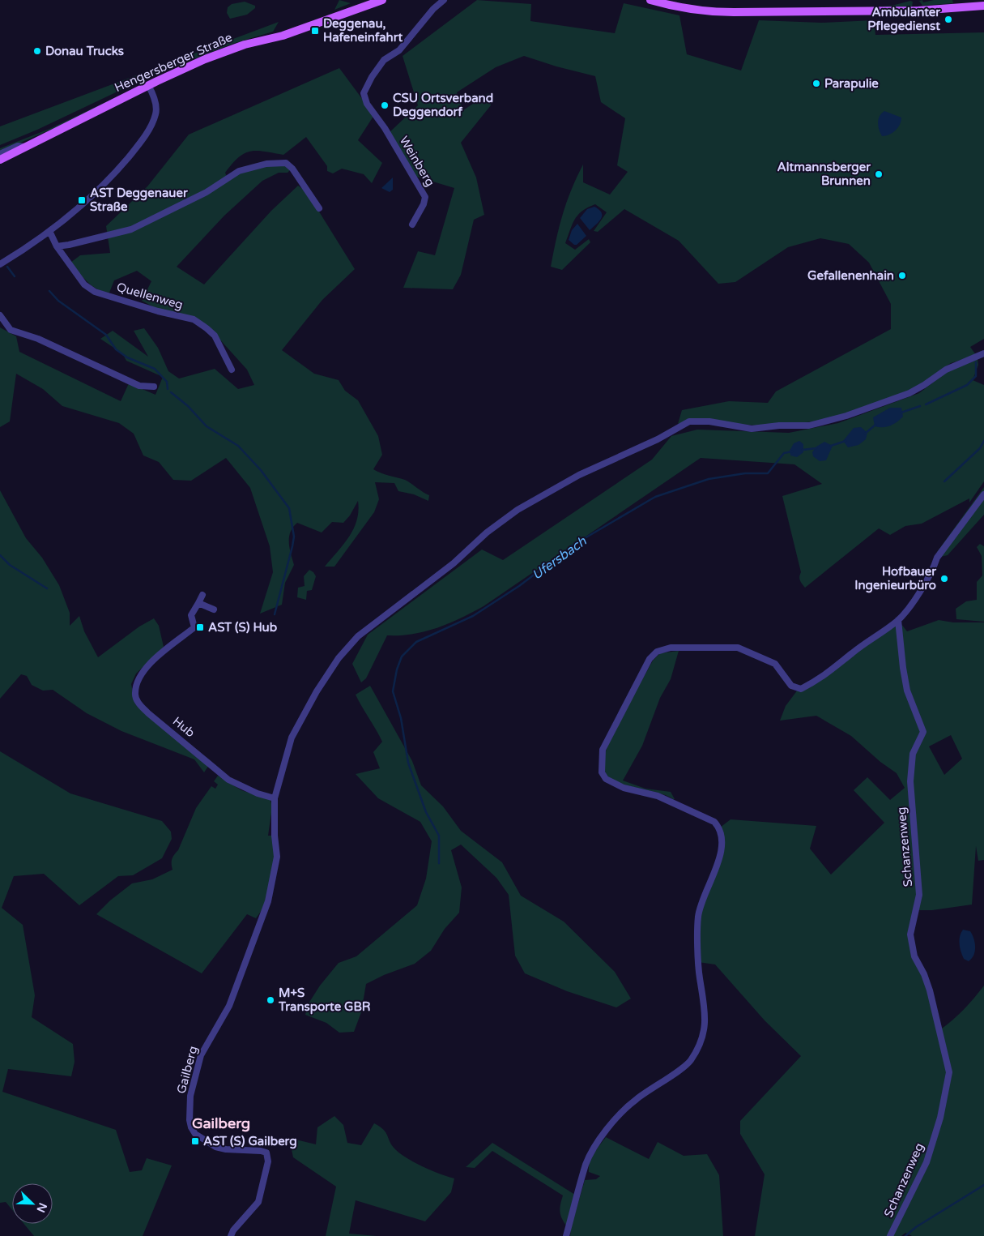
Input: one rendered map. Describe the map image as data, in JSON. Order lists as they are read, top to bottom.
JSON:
{
  "streets": {
    "main road": ["Hengersberger Straße"],
    "street": [
      "Weinberg",
      "Quellenweg",
      "Hub",
      "Schanzenweg",
      "Gailberg"
    ]
  },
  "crossings": [
    ["Hub", "Gailberg"]
  ],
  "districts": ["Gailberg"],
  "water": ["Ufersbach"],
  "places": {
    "other": [
      "Ambulanter Pflegedienst",
      "Donau Trucks",
      "Parapulie",
      "CSU Ortsverband Deggendorf",
      "Altmannsberger Brunnen",
      "Gefallenenhain",
      "Hofbauer Ingenieurbüro",
      "M+S Transporte GBR"
    ],
    "transit": [
      "Deggenau, Hafeneinfahrt",
      "AST Deggenauer Straße",
      "AST (S) Hub",
      "AST (S) Gailberg"
    ]
  },
  "north": "bottom right"
}
